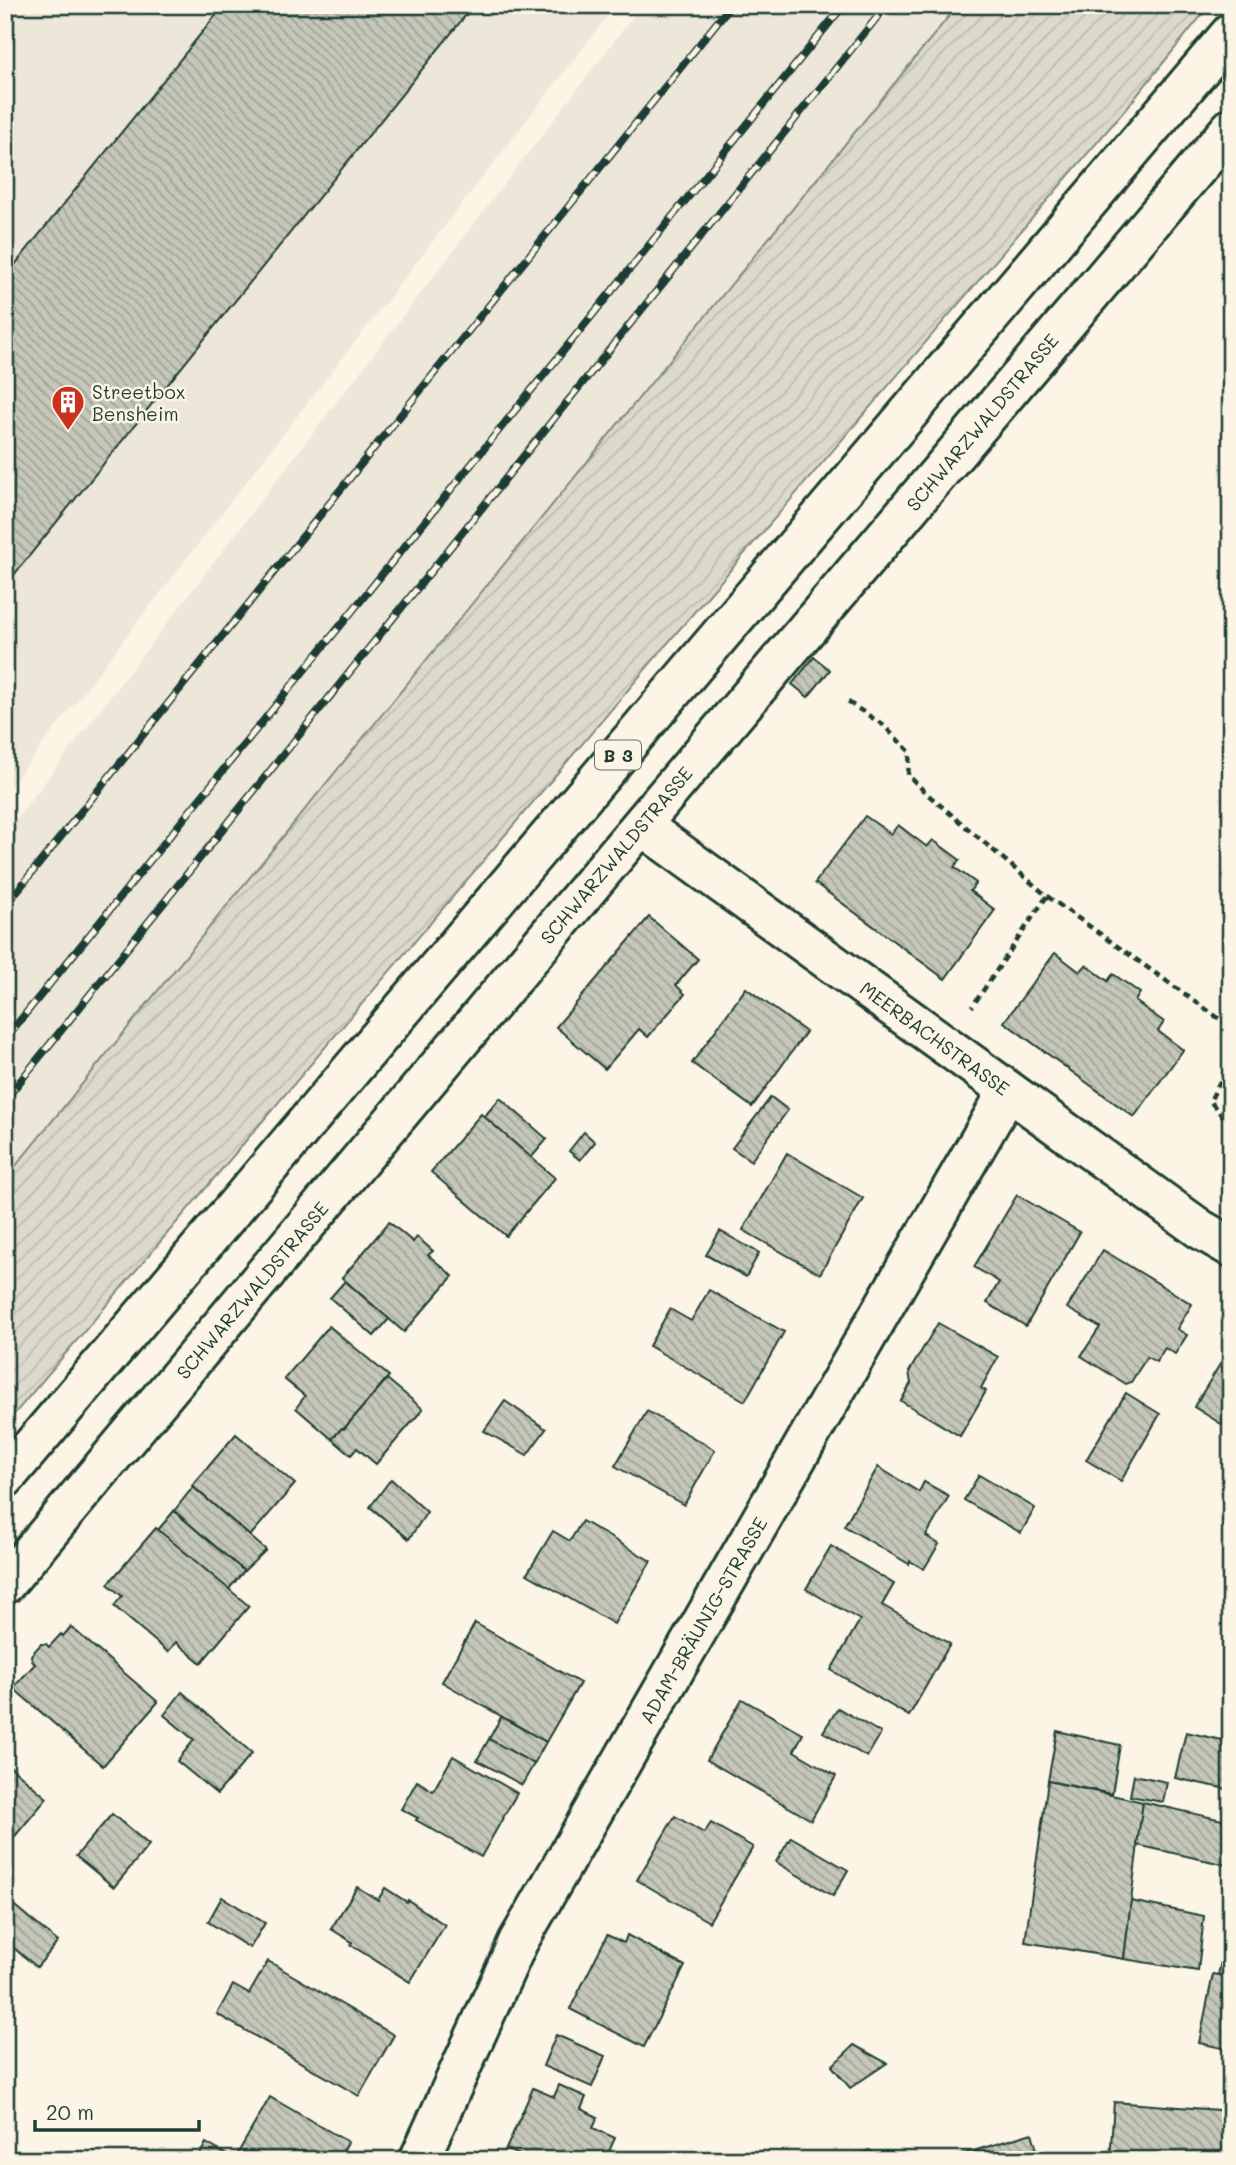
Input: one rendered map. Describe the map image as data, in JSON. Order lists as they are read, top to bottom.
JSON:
{
  "streets": {
    "street": [
      "SCHWARZWALDSTRASSE",
      "B 3",
      "MEERBACHSTRASSE",
      "ADAM-BRÄUNIG-STRASSE"
    ]
  },
  "crossings": [
    ["SCHWARZWALDSTRASSE", "MEERBACHSTRASSE"],
    ["MEERBACHSTRASSE", "ADAM-BRÄUNIG-STRASSE"]
  ],
  "places": {
    "building": ["Streetbox Bensheim"]
  },
  "scale_bar": "20 m"
}
